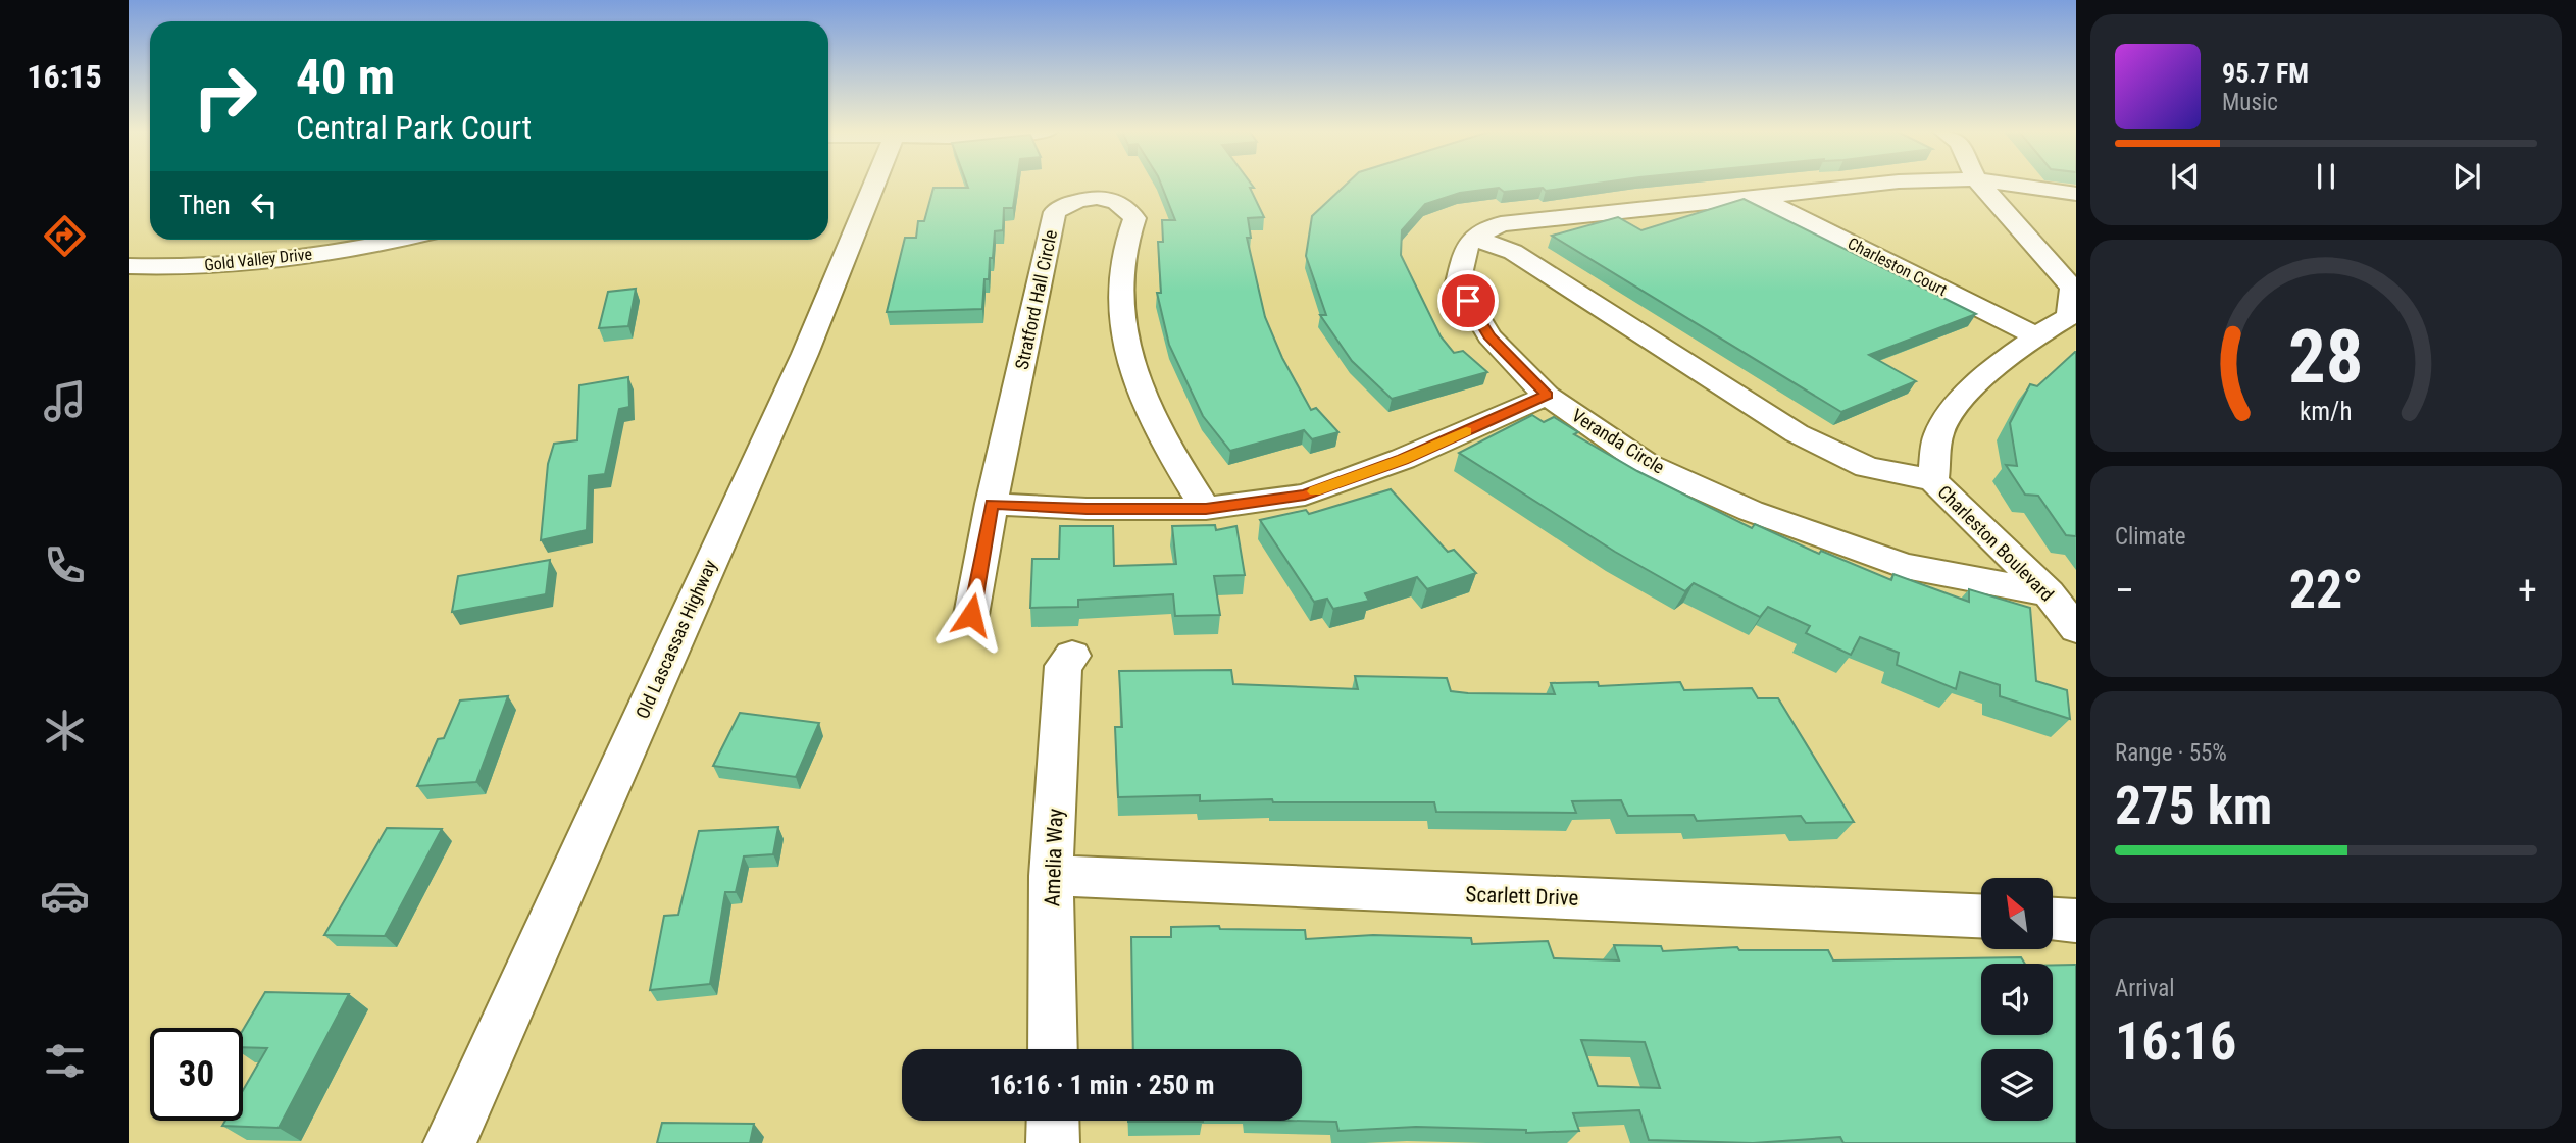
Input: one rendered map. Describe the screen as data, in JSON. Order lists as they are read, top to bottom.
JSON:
{
  "streets": {
    "street": [
      "Gold Valley Drive",
      "Charleston Court",
      "Stratford Hall Circle",
      "Veranda Circle",
      "Charleston Boulevard",
      "Old Lascassas Highway",
      "Amelia Way",
      "Scarlett Drive"
    ]
  },
  "crossings": [
    ["Charleston Court", "Charleston Boulevard"],
    ["Veranda Circle", "Charleston Boulevard"],
    ["Amelia Way", "Scarlett Drive"]
  ],
  "north": "top left",
  "page": {
    "tabs": "16:15",
    "turn": ["40 m", "Central Park Court"],
    "song": ["95.7 FM", "Music"],
    "then": "Then",
    "tile": [
      "Climate",
      ["Range · 55%", "275 km"],
      ["Arrival", "16:16"]
    ],
    "heat": ["−", "22°", "+"],
    "limit": "30",
    "trip": "16:16 · 1 min · 250 m",
    "gauge": ["28", "km/h"]
  }
}
